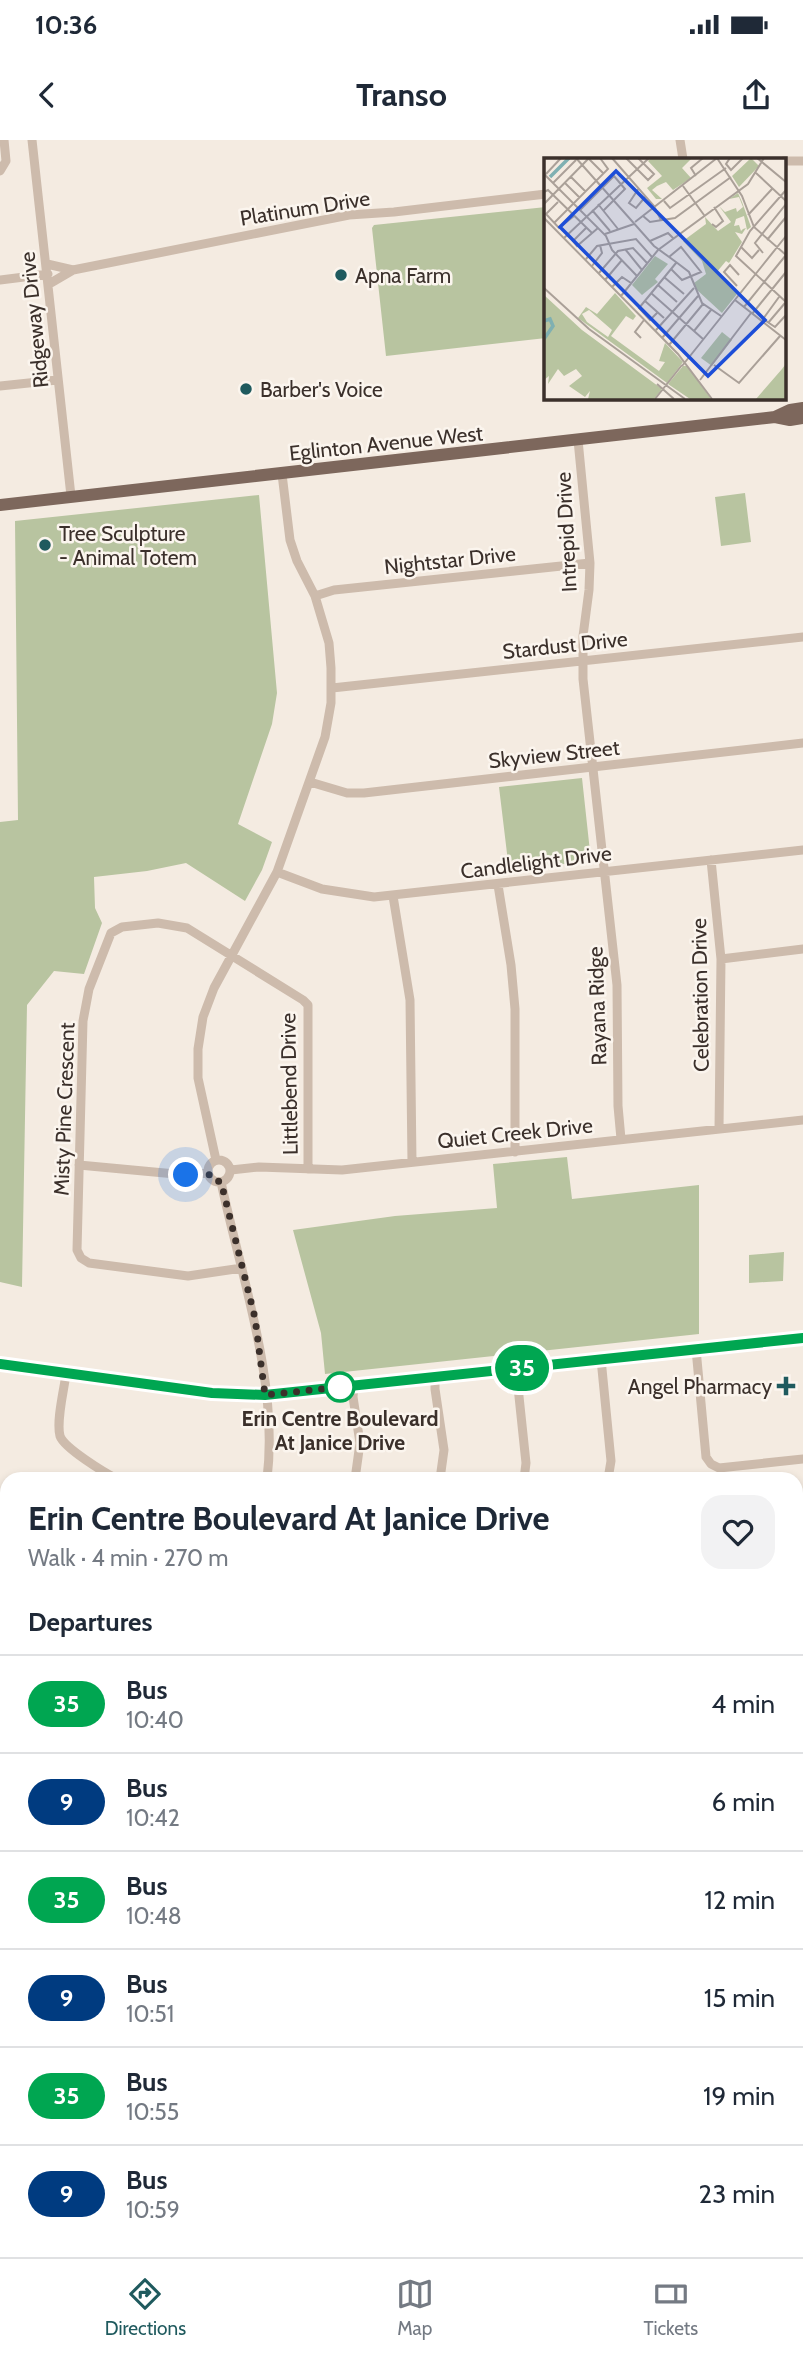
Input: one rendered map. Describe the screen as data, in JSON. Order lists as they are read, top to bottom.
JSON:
{
  "streets": {
    "main road": ["Eglinton Avenue West"],
    "street": [
      "Platinum Drive",
      "Ridgeway Drive",
      "Intrepid Drive",
      "Nightstar Drive",
      "Stardust Drive",
      "Skyview Street",
      "Candlelight Drive",
      "Celebration Drive",
      "Rayana Ridge",
      "Littlebend Drive",
      "Misty Pine Crescent",
      "Quiet Creek Drive"
    ]
  },
  "crossings": [
    ["Platinum Drive", "Ridgeway Drive"],
    ["Ridgeway Drive", "Eglinton Avenue West"],
    ["Eglinton Avenue West", "Intrepid Drive"],
    ["Intrepid Drive", "Nightstar Drive"],
    ["Intrepid Drive", "Stardust Drive"],
    ["Intrepid Drive", "Skyview Street"],
    ["Intrepid Drive", "Candlelight Drive"],
    ["Intrepid Drive", "Rayana Ridge"],
    ["Candlelight Drive", "Celebration Drive"],
    ["Candlelight Drive", "Rayana Ridge"],
    ["Celebration Drive", "Quiet Creek Drive"],
    ["Rayana Ridge", "Quiet Creek Drive"],
    ["Littlebend Drive", "Misty Pine Crescent"],
    ["Littlebend Drive", "Quiet Creek Drive"]
  ],
  "places": {
    "other": [
      "Apna Farm",
      "Barber's Voice",
      "Tree Sculpture - Animal Totem",
      "Erin Centre Boulevard At Janice Drive"
    ],
    "health": ["Angel Pharmacy"]
  },
  "lines": ["bus line 35"],
  "page": {
    "status": "10:36",
    "header": "Transo",
    "on_map": "35",
    "heading": [
      ["Erin Centre Boulevard At Janice Drive", "Walk · 4 min · 270 m"],
      "Departures"
    ],
    "list": [
      {
        "mark": "35",
        "name": "Bus",
        "note": "10:40",
        "value": "4 min"
      },
      {
        "mark": "9",
        "name": "Bus",
        "note": "10:42",
        "value": "6 min"
      },
      {
        "mark": "35",
        "name": "Bus",
        "note": "10:48",
        "value": "12 min"
      },
      {
        "mark": "9",
        "name": "Bus",
        "note": "10:51",
        "value": "15 min"
      },
      {
        "mark": "35",
        "name": "Bus",
        "note": "10:55",
        "value": "19 min"
      },
      {
        "mark": "9",
        "name": "Bus",
        "note": "10:59",
        "value": "23 min"
      }
    ],
    "tabs": ["Directions", "Map", "Tickets"]
  }
}
